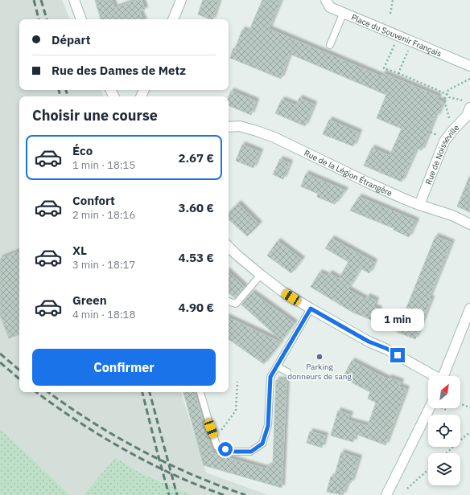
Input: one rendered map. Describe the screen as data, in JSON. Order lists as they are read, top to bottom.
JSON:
{
  "streets": {
    "street": ["Place du Souvenir Français", "Rue de Noisseville", "Rue de la Légion Étrangère"]
  },
  "crossings": [
    ["Rue de Noisseville", "Rue de la Légion Étrangère"]
  ],
  "places": ["Parking donneurs de sang"],
  "north": "top right",
  "page": {
    "banner": ["Départ", "Rue des Dames de Metz"],
    "heading": "Choisir une course",
    "list": [
      {
        "name": "Éco",
        "note": "1 min · 18:15",
        "value": "2.67 €"
      },
      {
        "name": "Confort",
        "note": "2 min · 18:16",
        "value": "3.60 €"
      },
      {
        "name": "XL",
        "note": "3 min · 18:17",
        "value": "4.53 €"
      },
      {
        "name": "Green",
        "note": "4 min · 18:18",
        "value": "4.90 €"
      }
    ],
    "bubble": "1 min",
    "buttons": "Confirmer"
  }
}
